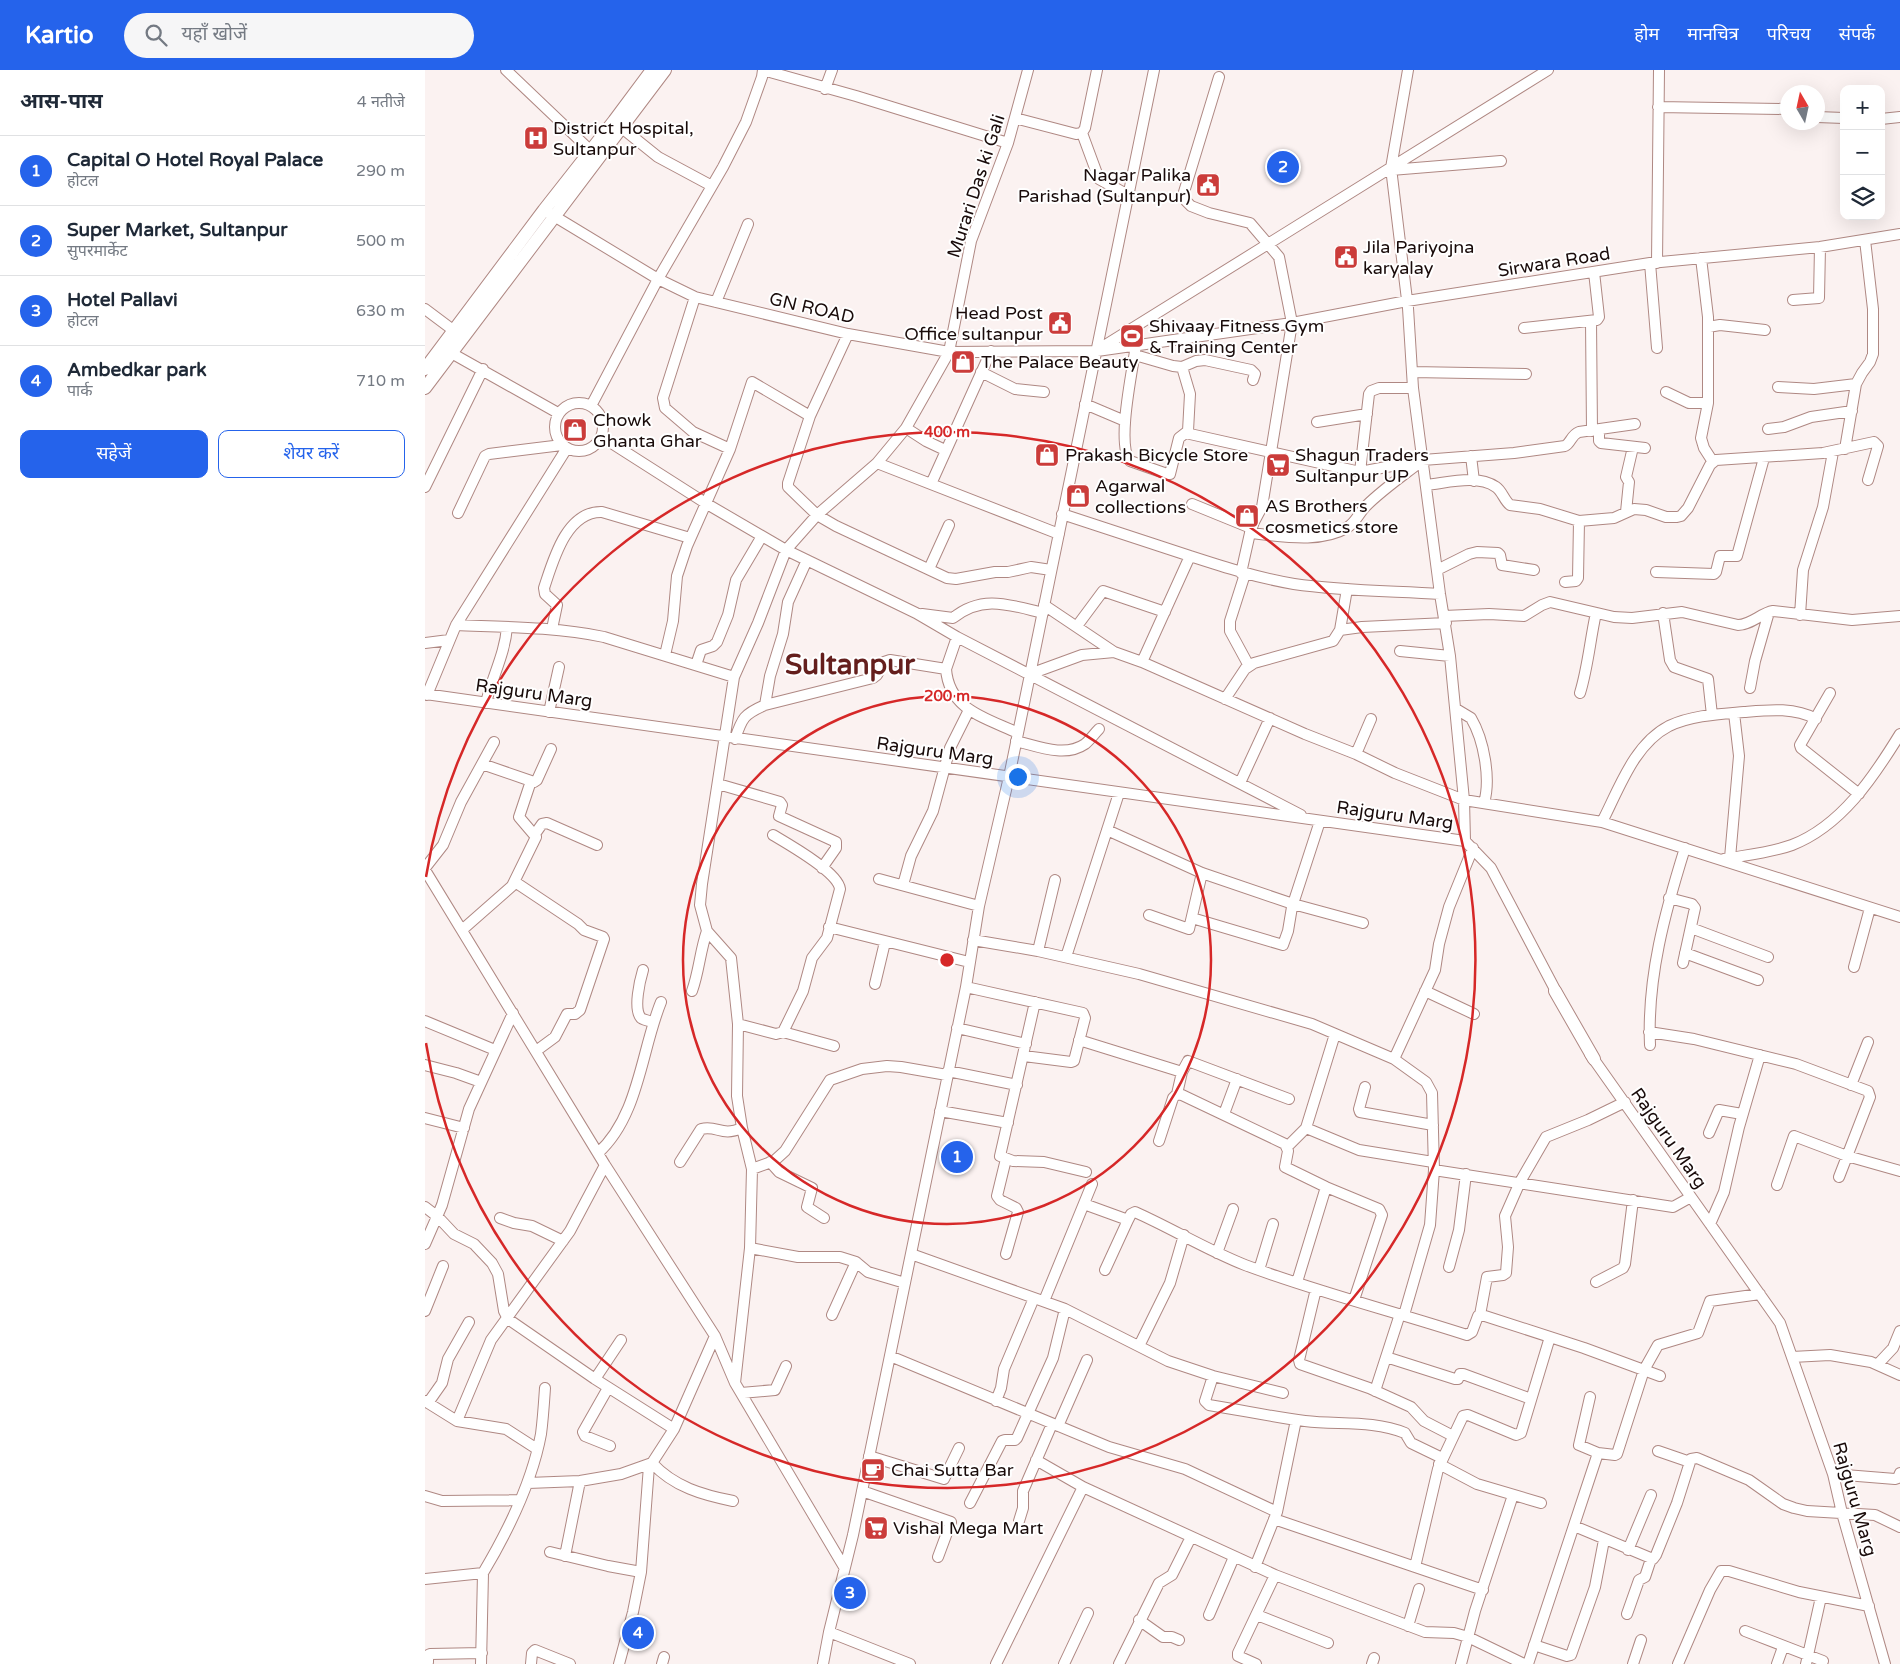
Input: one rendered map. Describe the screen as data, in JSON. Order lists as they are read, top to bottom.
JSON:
{
  "streets": {
    "street": [
      "Murari Das ki Gali",
      "Sirwara Road",
      "GN ROAD",
      "Rajguru Marg"
    ]
  },
  "crossings": [
    ["Murari Das ki Gali", "GN ROAD"],
    ["Sirwara Road", "GN ROAD"]
  ],
  "districts": ["Sultanpur"],
  "places": {
    "hospital": ["District Hospital, Sultanpur"],
    "public building": ["Nagar Palika Parishad (Sultanpur)", "Jila Pariyojna karyalay", "Head Post Office sultanpur"],
    "sports": ["Shivaay Fitness Gym & Training Center"],
    "shop": [
      "The Palace Beauty",
      "Chowk Ghanta Ghar",
      "Prakash Bicycle Store",
      "Agarwal collections",
      "AS Brothers cosmetics store"
    ],
    "supermarket": ["Shagun Traders Sultanpur UP", "Vishal Mega Mart"],
    "cafe": ["Chai Sutta Bar"]
  },
  "north": "top",
  "page": {
    "header": "Kartio",
    "search": "यहाँ खोजें",
    "nav": [
      "होम",
      "मानचित्र",
      "परिचय",
      "संपर्क"
    ],
    "heading": ["आस-पास", "4 नतीजे"],
    "map_buttons": ["+", "−"],
    "list": [
      {
        "mark": "1",
        "name": "Capital O Hotel Royal Palace",
        "note": "होटल",
        "value": "290 m"
      },
      {
        "mark": "2",
        "name": "Super Market, Sultanpur",
        "note": "सुपरमार्केट",
        "value": "500 m"
      },
      {
        "mark": "3",
        "name": "Hotel Pallavi",
        "note": "होटल",
        "value": "630 m"
      },
      {
        "mark": "4",
        "name": "Ambedkar park",
        "note": "पार्क",
        "value": "710 m"
      }
    ],
    "pins": [
      "2",
      "1",
      "3",
      "4"
    ],
    "buttons": ["सहेजें", "शेयर करें"]
  },
  "rings": ["400 m", "200 m"]
}
